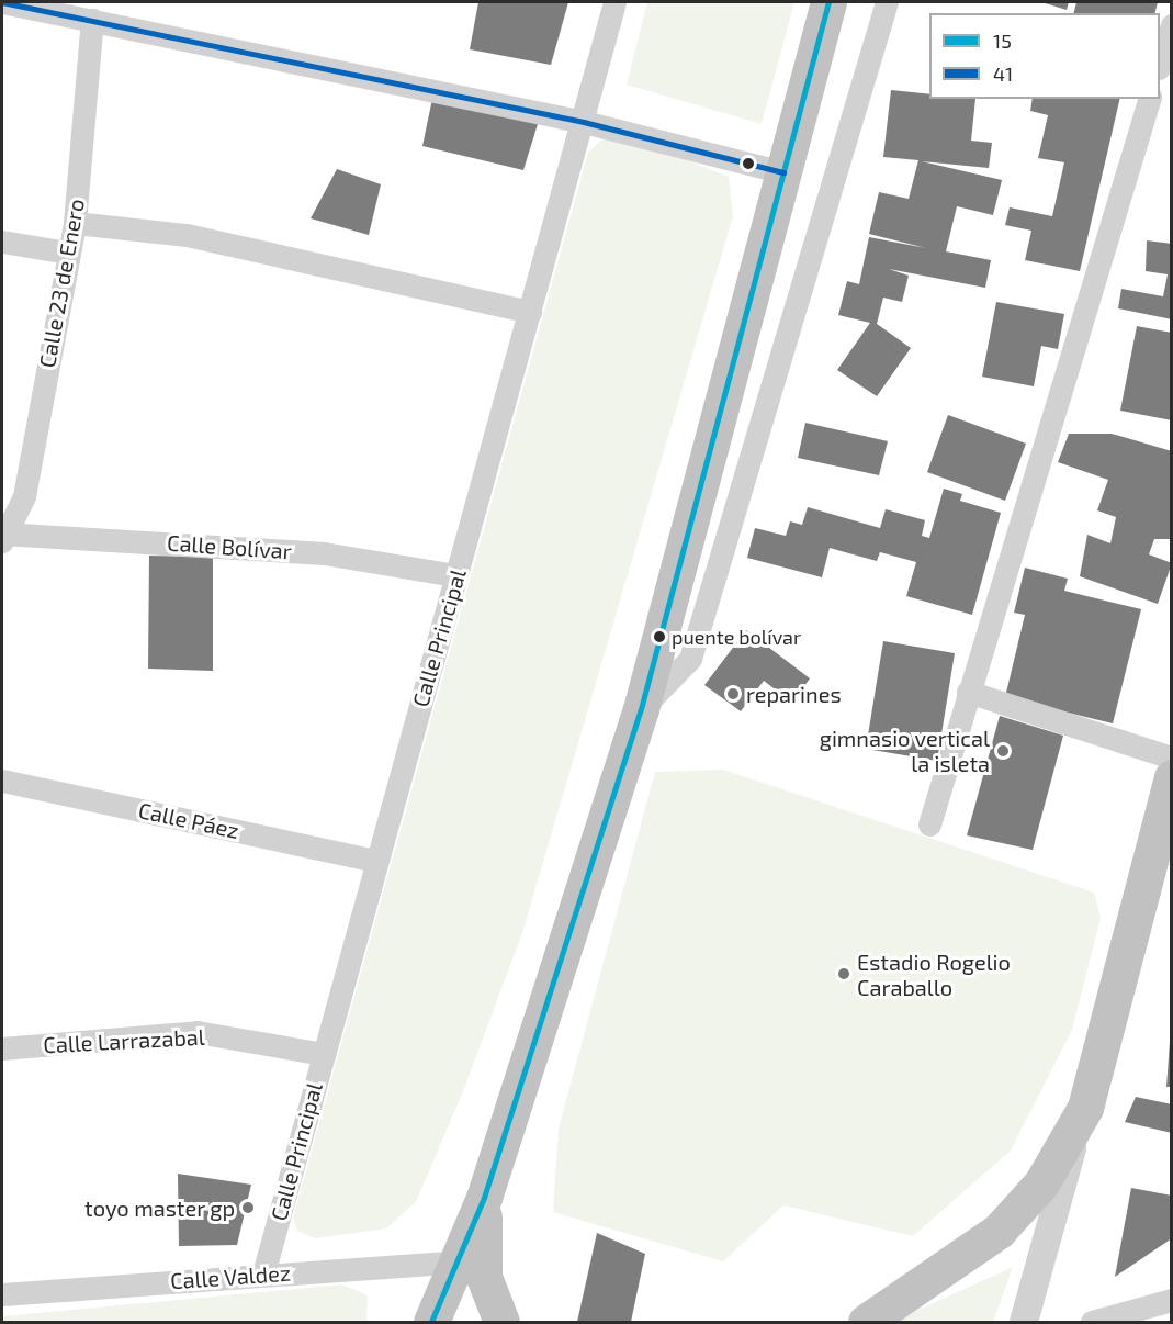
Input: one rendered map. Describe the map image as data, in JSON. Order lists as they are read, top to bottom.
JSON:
{
  "streets": {
    "street": [
      "Calle 23 de Enero",
      "Calle Bolívar",
      "Calle Principal",
      "Calle Páez",
      "Calle Larrazabal",
      "Calle Valdez"
    ]
  },
  "crossings": [
    ["Calle 23 de Enero", "Calle Bolívar"],
    ["Calle Bolívar", "Calle Principal"],
    ["Calle Principal", "Calle Páez"],
    ["Calle Principal", "Calle Larrazabal"],
    ["Calle Principal", "Calle Valdez"]
  ],
  "places": [
    "puente bolívar",
    "reparines",
    "gimnasio vertical la isleta",
    "Estadio Rogelio Caraballo",
    "toyo master gp"
  ],
  "lines": ["transit line 15", "transit line 41"],
  "legend": ["15", "41"]
}
